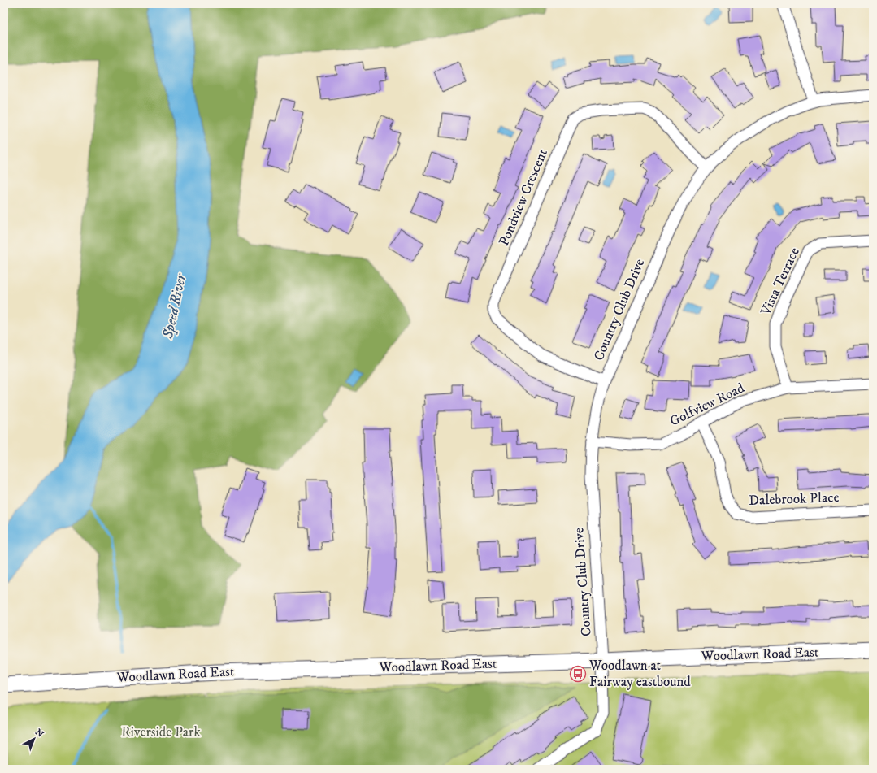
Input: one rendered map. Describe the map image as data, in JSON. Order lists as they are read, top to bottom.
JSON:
{
  "streets": {
    "main road": ["Woodlawn Road East"],
    "street": [
      "Pondview Crescent",
      "Vista Terrace",
      "Country Club Drive",
      "Golfview Road",
      "Dalebrook Place"
    ]
  },
  "crossings": [
    ["Pondview Crescent", "Country Club Drive"],
    ["Vista Terrace", "Golfview Road"],
    ["Country Club Drive", "Golfview Road"],
    ["Country Club Drive", "Woodlawn Road East"],
    ["Golfview Road", "Dalebrook Place"]
  ],
  "water": ["Speed River"],
  "parks": ["Riverside Park"],
  "places": {
    "bus stop": ["Woodlawn at Fairway eastbound"]
  },
  "north": "top right"
}
